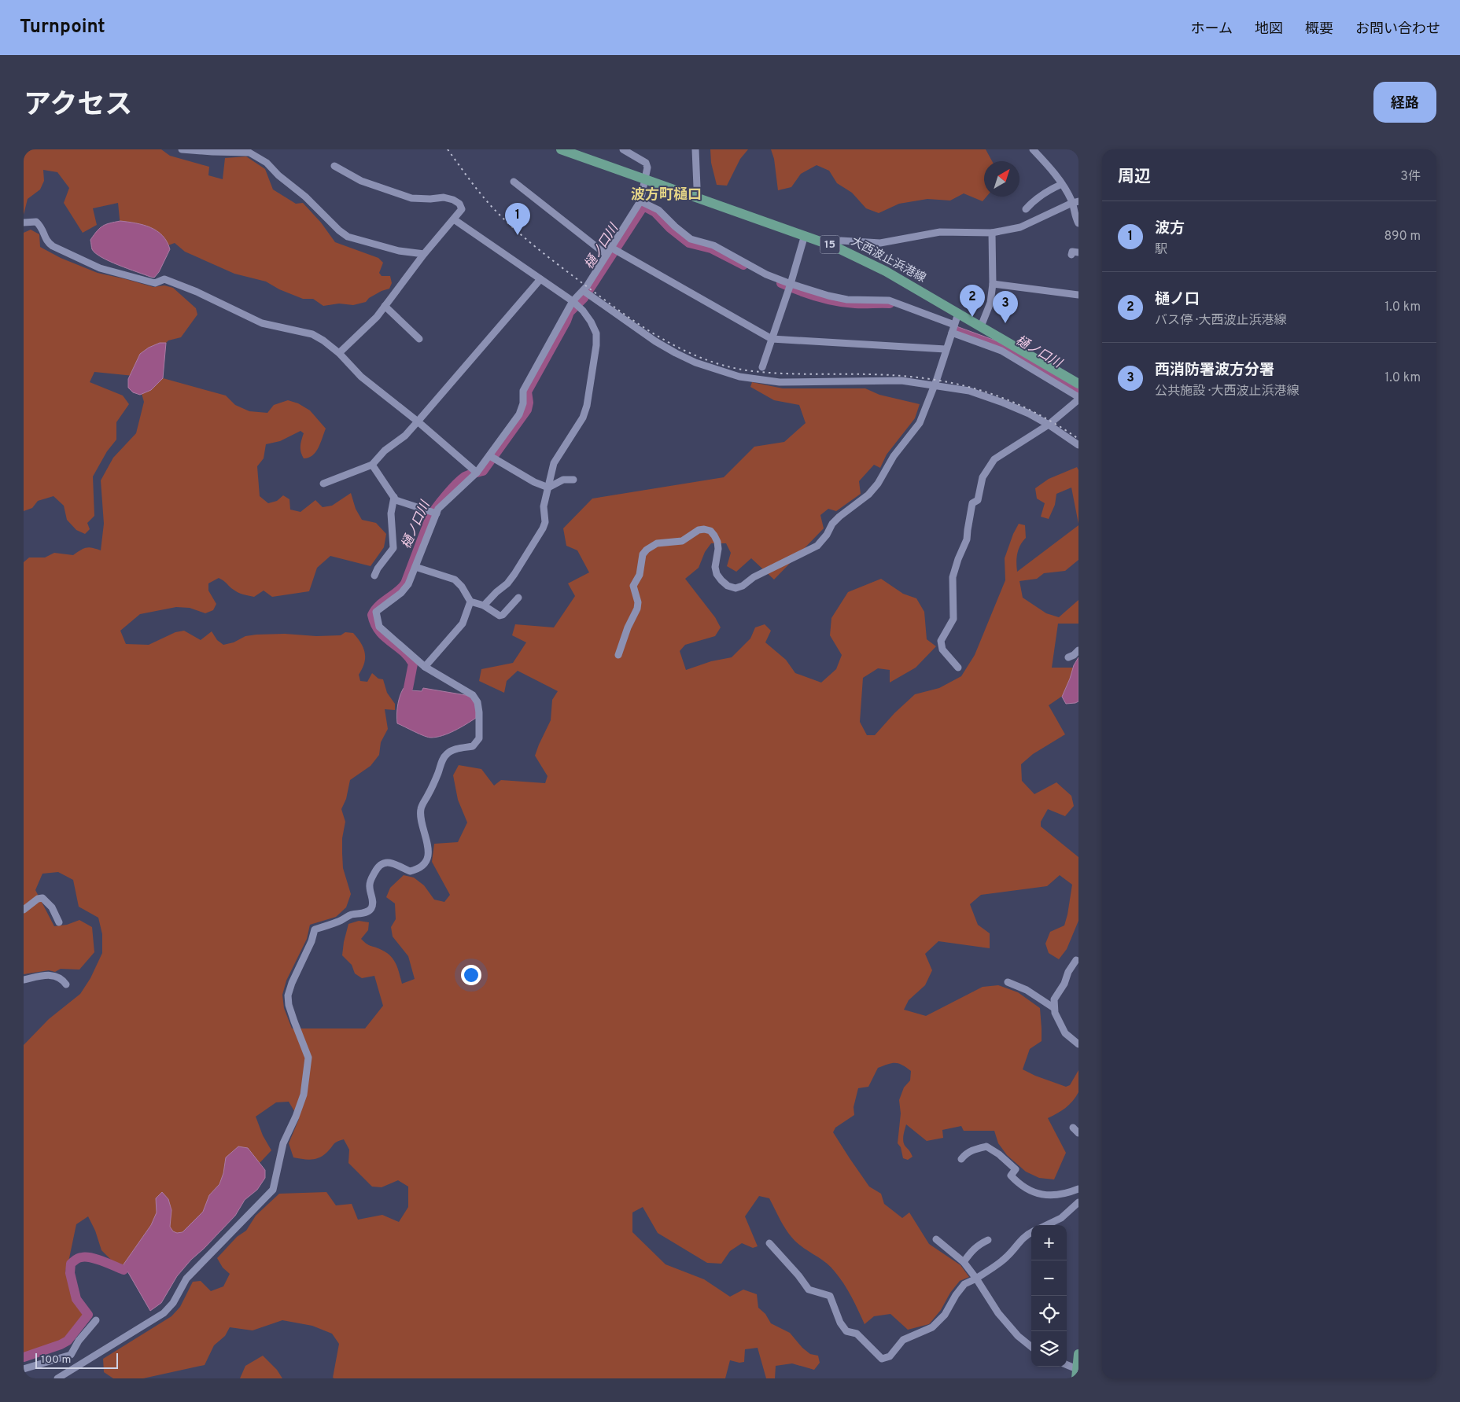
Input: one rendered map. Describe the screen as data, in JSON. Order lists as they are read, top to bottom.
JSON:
{
  "streets": {
    "main road": ["15", "大西波止浜港線"]
  },
  "districts": ["波方町樋口"],
  "water": ["樋ノ口川"],
  "scale_bar": "100 m",
  "north": "top right",
  "page": {
    "header": "Turnpoint",
    "nav": [
      "ホーム",
      "地図",
      "概要",
      "お問い合わせ"
    ],
    "title": "アクセス",
    "buttons": "経路",
    "heading": ["周辺", "3件"],
    "list": [
      {
        "mark": "1",
        "name": "波方",
        "note": "駅",
        "value": "890 m"
      },
      {
        "mark": "2",
        "name": "樋ノ口",
        "note": "バス停 · 大西波止浜港線",
        "value": "1.0 km"
      },
      {
        "mark": "3",
        "name": "西消防署波方分署",
        "note": "公共施設 · 大西波止浜港線",
        "value": "1.0 km"
      }
    ],
    "pins": ["1", "2", "3"],
    "map_buttons": ["+", "−"],
    "scale": "100 m"
  }
}
